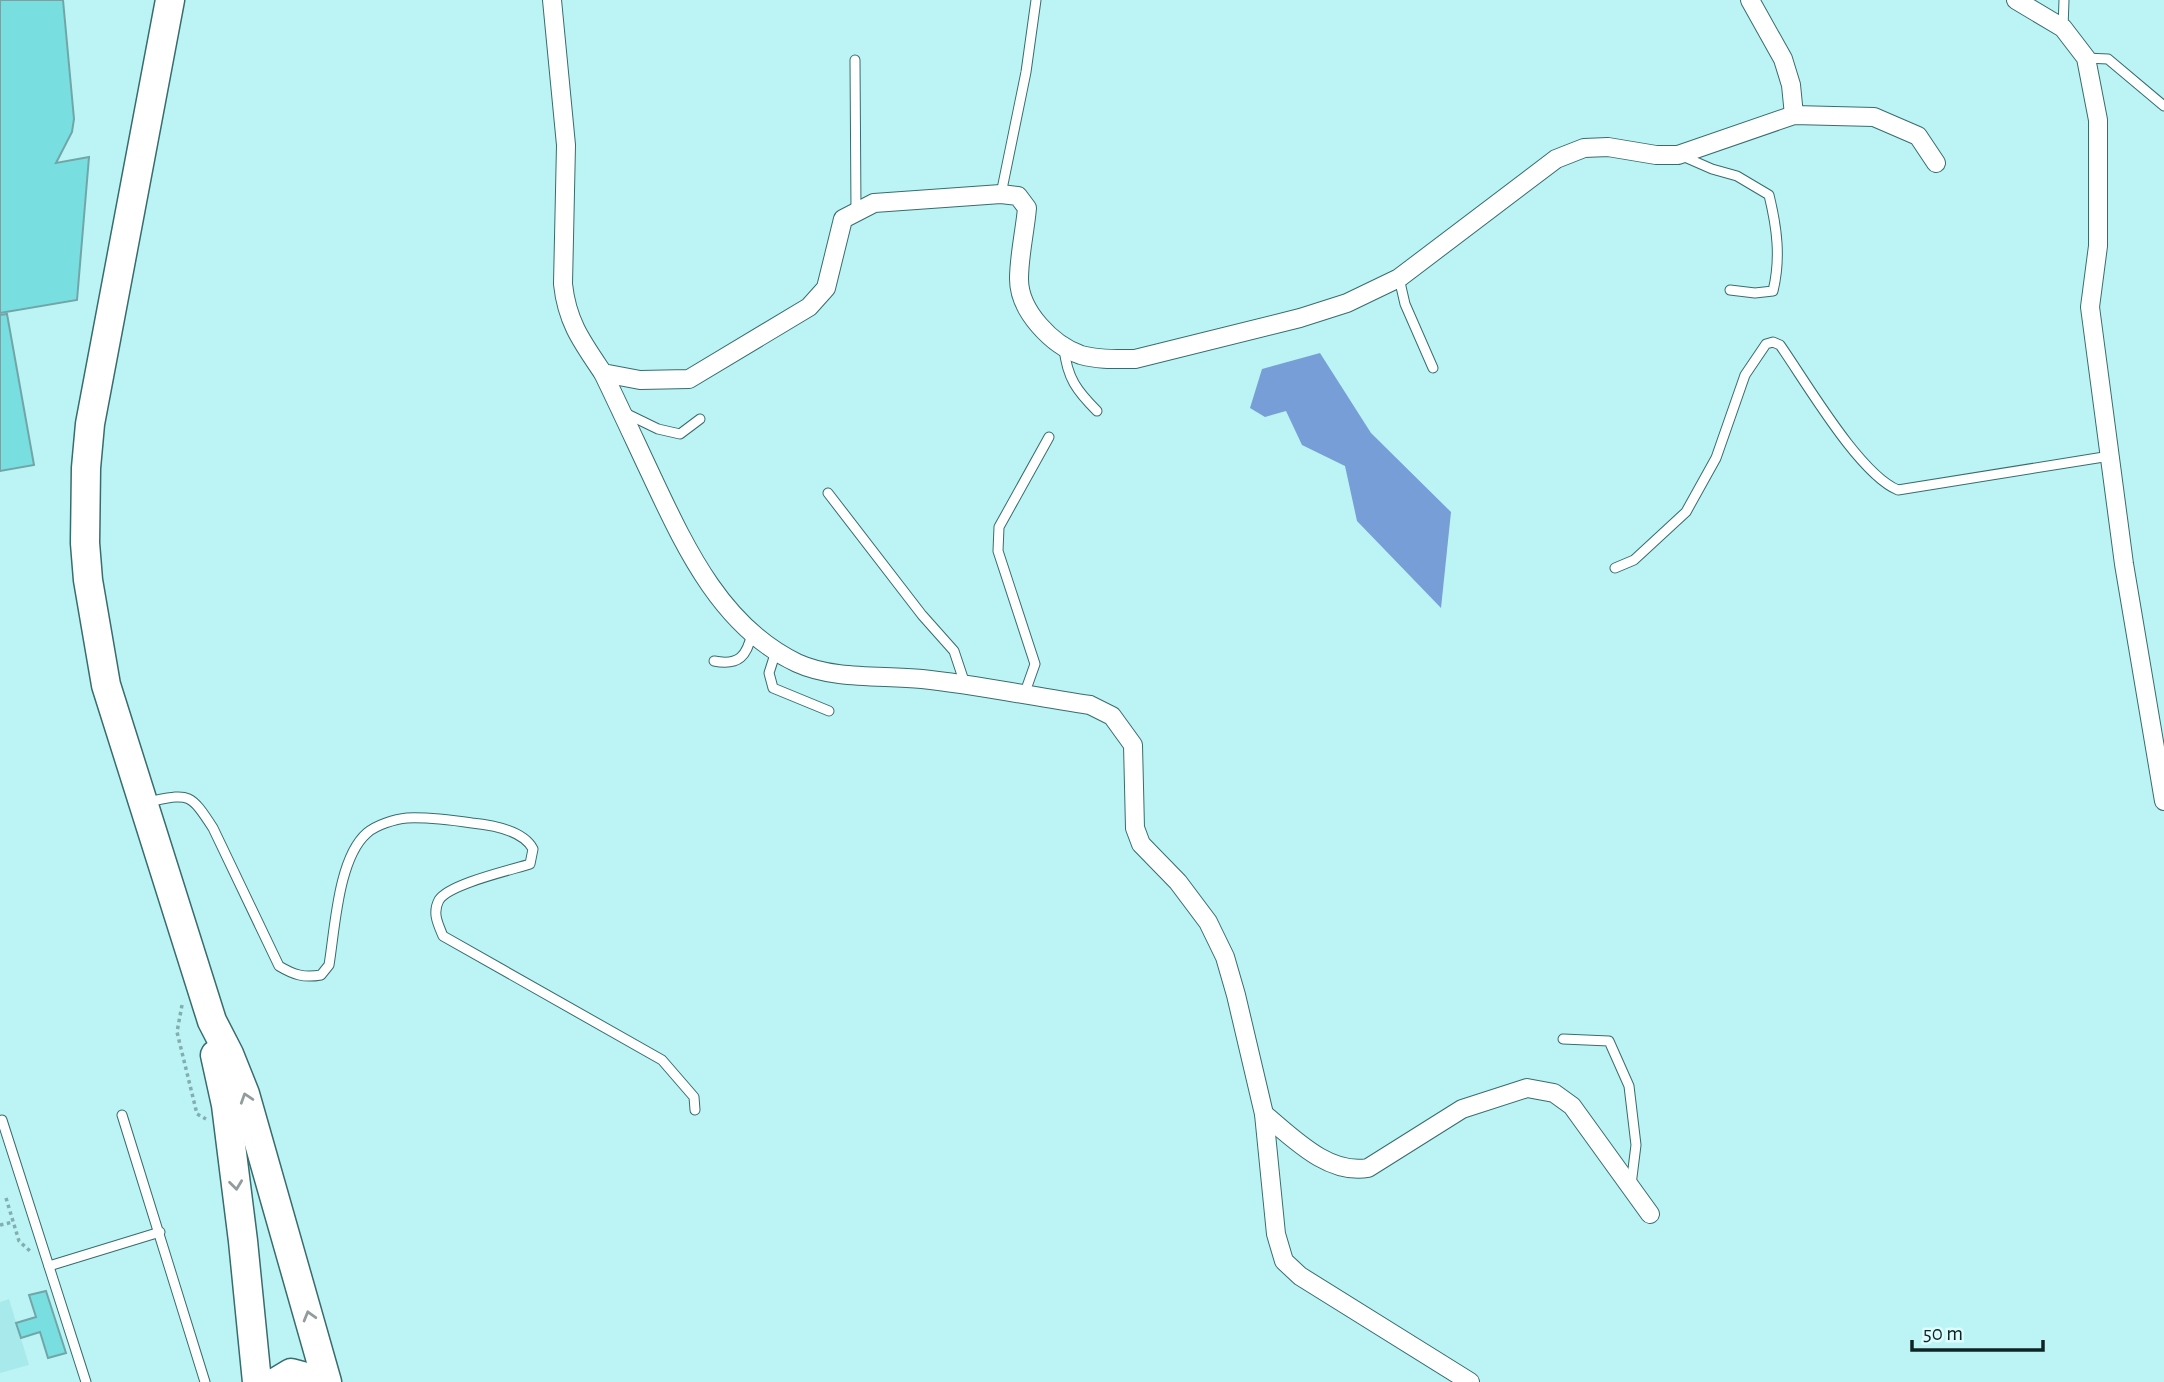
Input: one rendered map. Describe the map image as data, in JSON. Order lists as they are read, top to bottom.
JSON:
{
  "scale_bar": "50 m"
}
